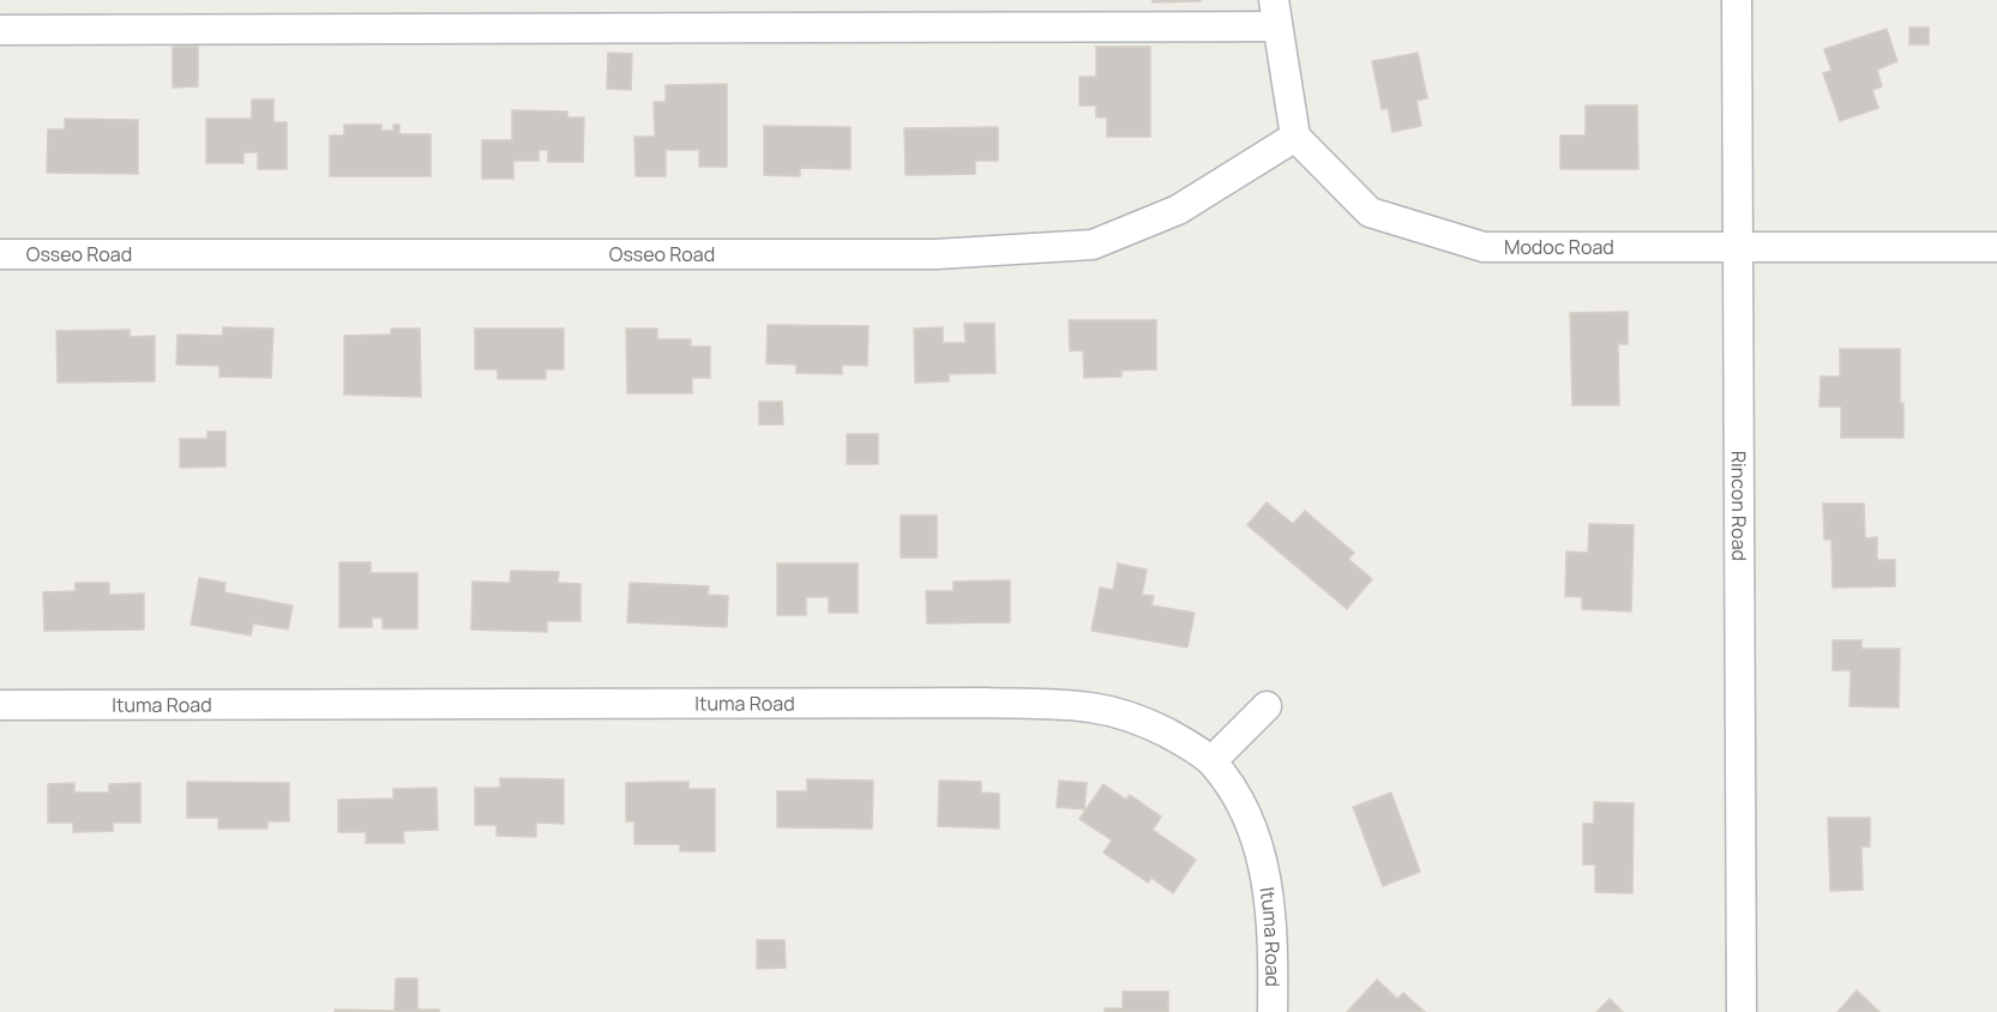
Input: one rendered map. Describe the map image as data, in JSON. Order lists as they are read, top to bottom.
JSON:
{
  "streets": {
    "street": [
      "Modoc Road",
      "Osseo Road",
      "Rincon Road",
      "Ituma Road"
    ]
  },
  "crossings": [
    ["Modoc Road", "Osseo Road"],
    ["Modoc Road", "Rincon Road"]
  ]
}
